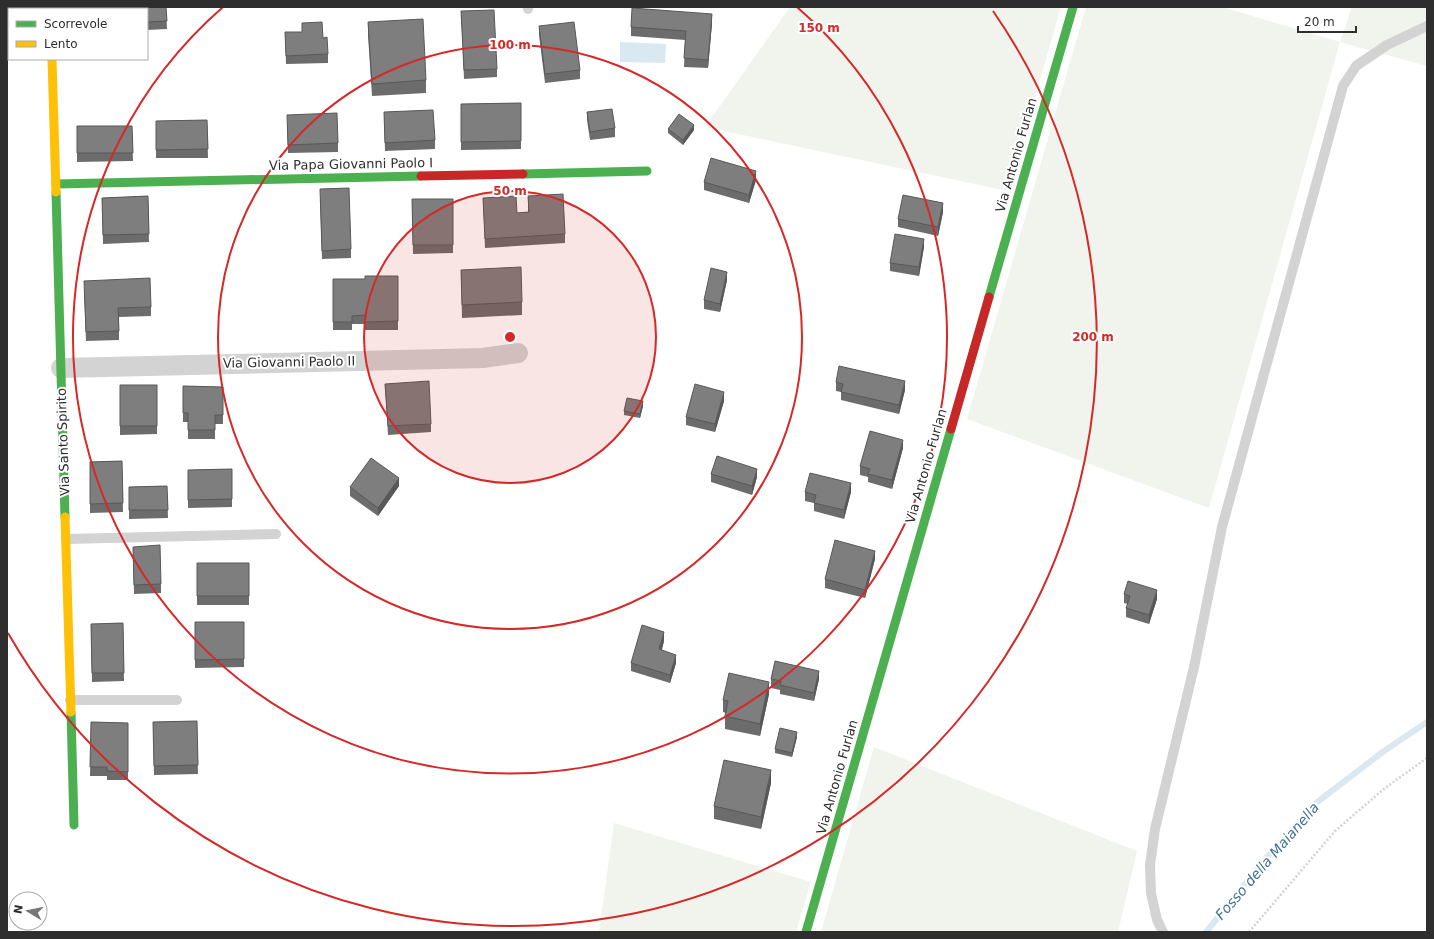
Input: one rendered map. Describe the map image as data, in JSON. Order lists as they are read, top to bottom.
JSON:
{
  "streets": {
    "street": [
      "Via Antonio Furlan",
      "Via Papa Giovanni Paolo I",
      "Via Giovanni Paolo II",
      "Via Santo Spirito"
    ]
  },
  "crossings": [
    ["Via Papa Giovanni Paolo I", "Via Santo Spirito"],
    ["Via Giovanni Paolo II", "Via Santo Spirito"]
  ],
  "water": ["Fosso della Maianella"],
  "legend": ["Scorrevole", "Lento"],
  "scale_bar": "20 m",
  "north": "left",
  "rings": [
    "150 m",
    "100 m",
    "50 m",
    "200 m"
  ]
}
